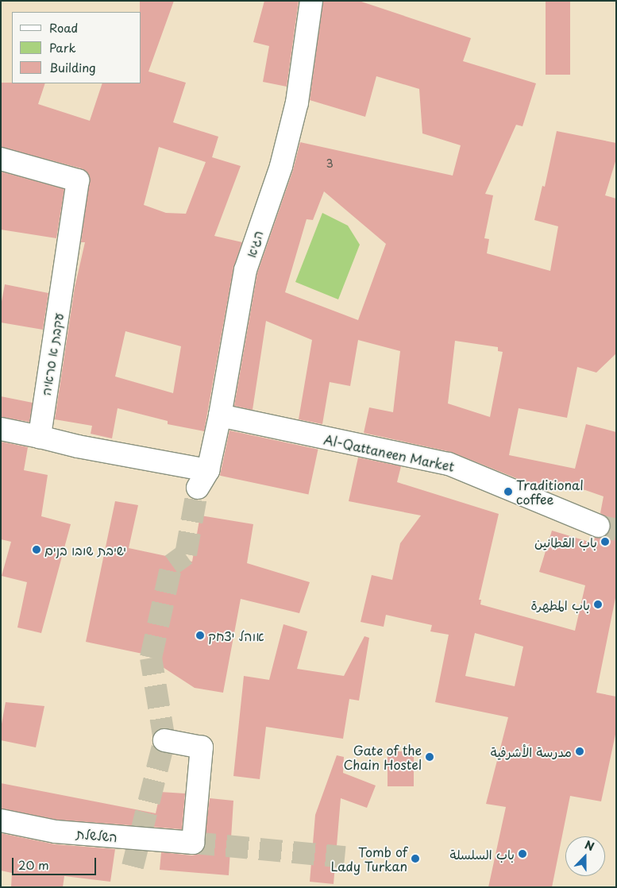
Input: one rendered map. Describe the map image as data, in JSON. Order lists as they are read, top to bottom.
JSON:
{
  "streets": {
    "street": [
      "הגיא",
      "עקבת א סראיה",
      "Al-Qattaneen Market",
      "השלשלת"
    ]
  },
  "crossings": [
    ["הגיא", "עקבת א סראיה"],
    ["הגיא", "Al-Qattaneen Market"]
  ],
  "places": [
    "Traditional coffee",
    "باب القطانين",
    "ישיבת שובו בנים",
    "باب المطهرة",
    "אוהל יצחק",
    "مدرسة الأشرفية",
    "Gate of the Chain Hostel",
    "باب السلسلة",
    "Tomb of Lady Turkan"
  ],
  "house_numbers": ["3"],
  "legend": ["Road", "Park", "Building"],
  "scale_bar": "20 m",
  "north": "top"
}
